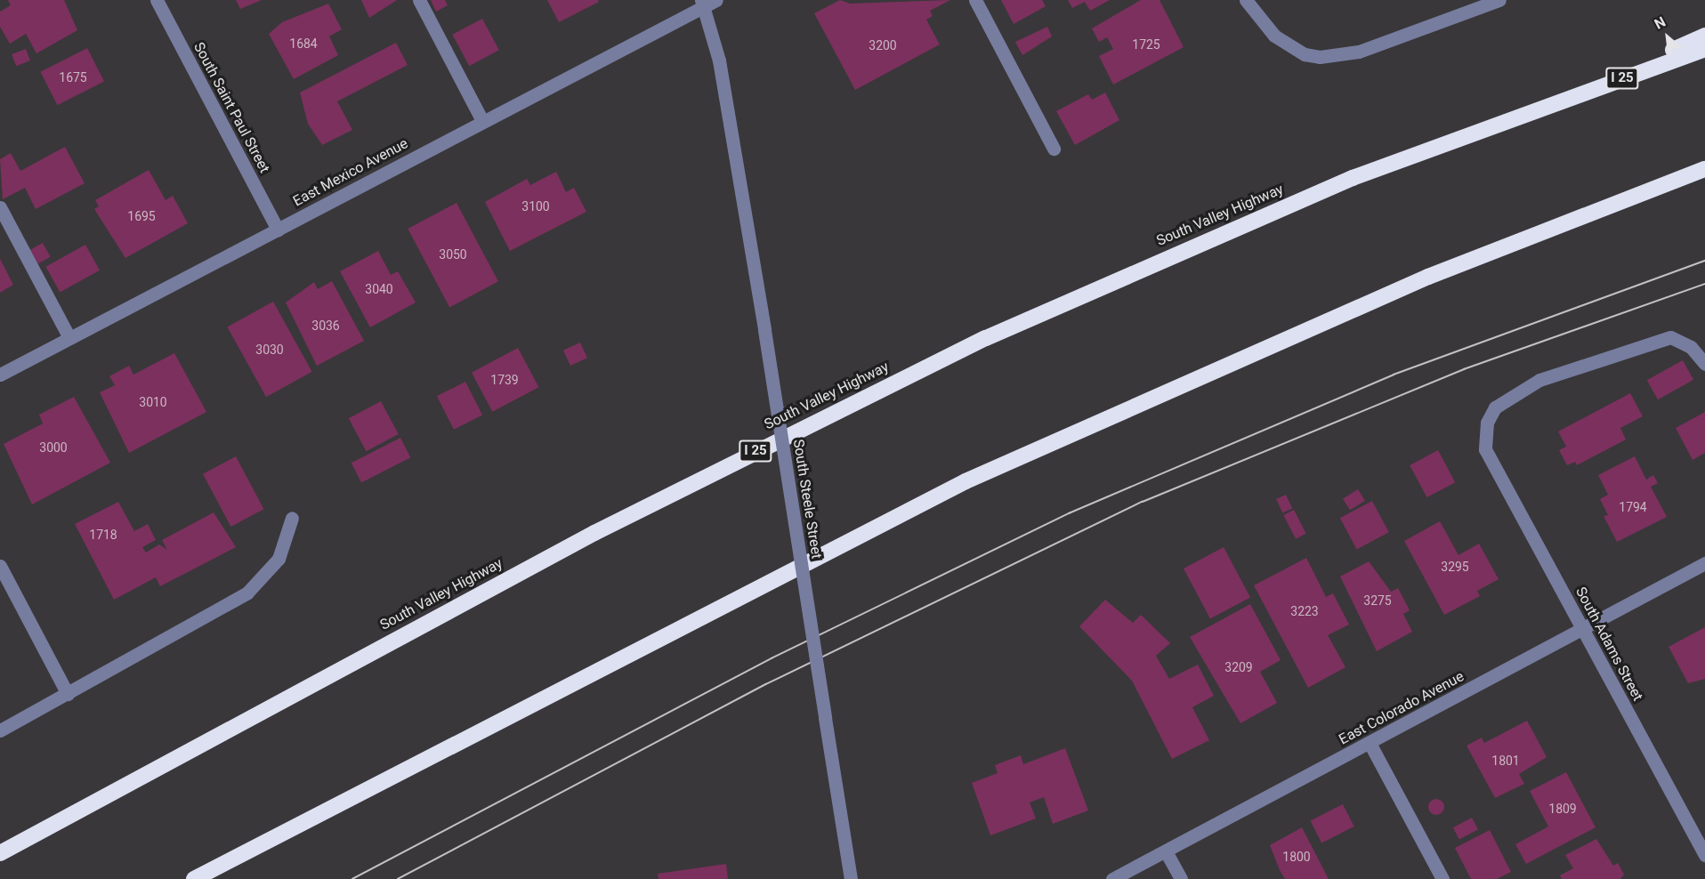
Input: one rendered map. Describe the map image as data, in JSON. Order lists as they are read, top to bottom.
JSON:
{
  "streets": {
    "highway": ["I 25", "South Valley Highway"],
    "street": [
      "South Saint Paul Street",
      "East Mexico Avenue",
      "South Steele Street",
      "South Adams Street",
      "East Colorado Avenue"
    ]
  },
  "crossings": [
    ["South Saint Paul Street", "East Mexico Avenue"],
    ["East Mexico Avenue", "South Steele Street"],
    ["South Adams Street", "East Colorado Avenue"]
  ],
  "house_numbers": [
    "1684",
    "1725",
    "3200",
    "1675",
    "3100",
    "1695",
    "3050",
    "3040",
    "3036",
    "3030",
    "1739",
    "3010",
    "3000",
    "1794",
    "1718",
    "3295",
    "3275",
    "3223",
    "3209",
    "1801",
    "1809",
    "1800"
  ],
  "north": "top left"
}
